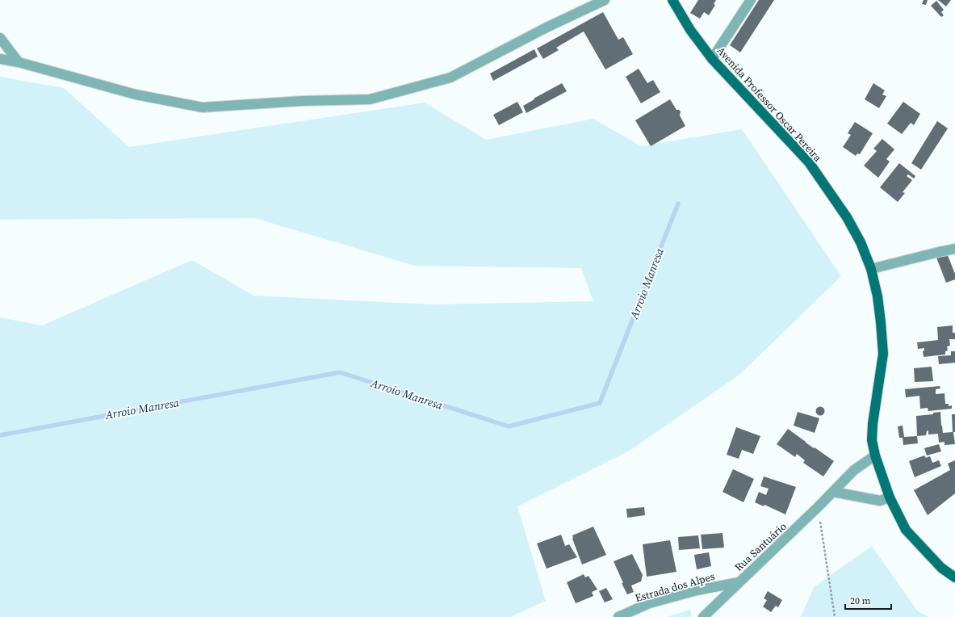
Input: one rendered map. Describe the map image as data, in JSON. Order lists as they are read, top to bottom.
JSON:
{
  "streets": {
    "main road": ["Avenida Professor Oscar Pereira"],
    "street": ["Rua Santuário", "Estrada dos Alpes"]
  },
  "crossings": [
    ["Avenida Professor Oscar Pereira", "Rua Santuário"],
    ["Rua Santuário", "Estrada dos Alpes"]
  ],
  "water": ["Arroio Manresa"],
  "scale_bar": "20 m"
}
